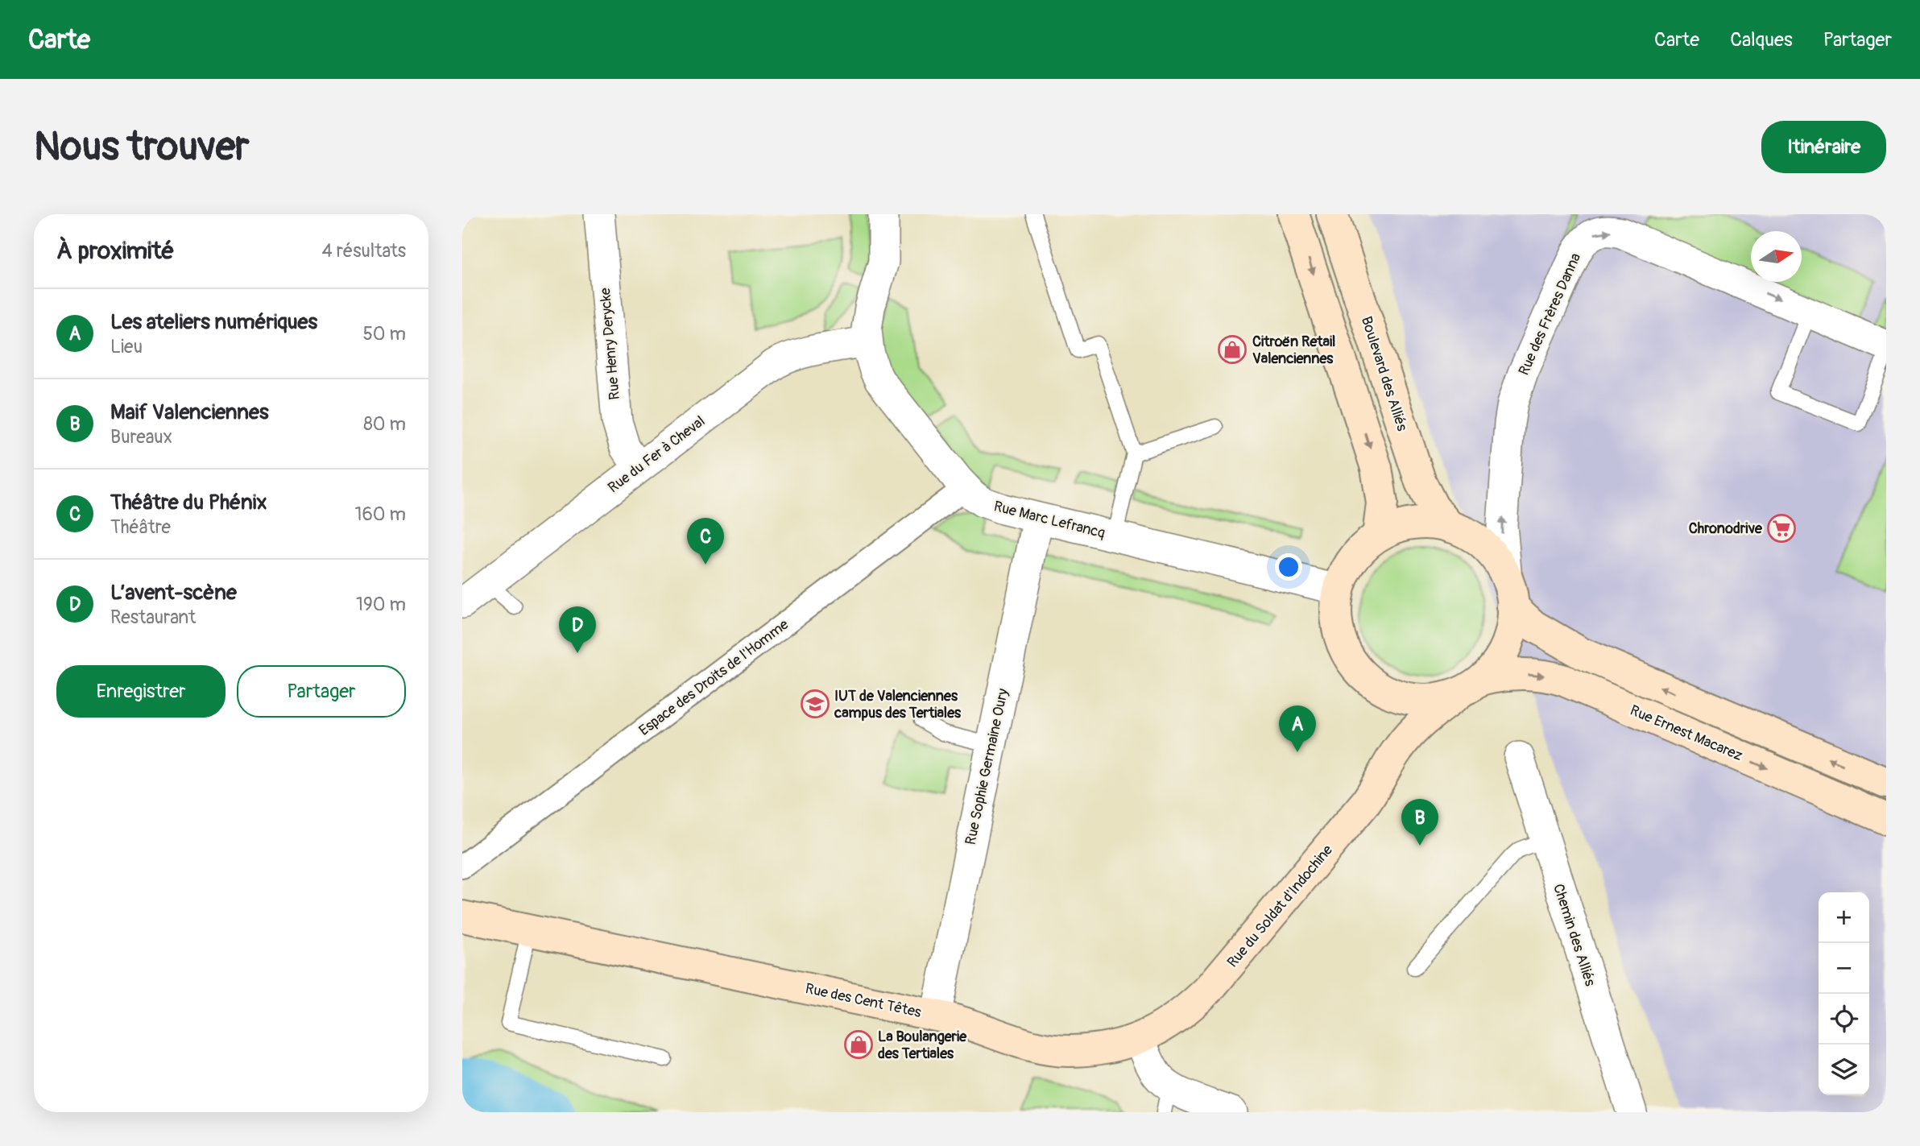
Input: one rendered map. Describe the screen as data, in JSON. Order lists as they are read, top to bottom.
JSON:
{
  "streets": {
    "main road": [
      "Boulevard des Alliés",
      "Rue Ernest Macarez",
      "Rue du Soldat d'Indochine",
      "Rue des Cent Têtes"
    ],
    "street": [
      "Rue des Frères Danna",
      "Rue Henry Derycke",
      "Rue du Fer à Cheval",
      "Rue Marc Lefrancq",
      "Espace des Droits de l'Homme",
      "Rue Sophie Germaine Oury",
      "Chemin des Alliés"
    ]
  },
  "crossings": [
    ["Rue des Frères Danna", "Boulevard des Alliés"],
    ["Rue des Frères Danna", "Rue Marc Lefrancq"],
    ["Rue des Frères Danna", "Rue Ernest Macarez"],
    ["Rue des Frères Danna", "Rue du Soldat d'Indochine"],
    ["Rue Henry Derycke", "Rue du Fer à Cheval"],
    ["Boulevard des Alliés", "Rue Marc Lefrancq"],
    ["Boulevard des Alliés", "Rue Ernest Macarez"],
    ["Boulevard des Alliés", "Rue du Soldat d'Indochine"],
    ["Rue du Fer à Cheval", "Rue Marc Lefrancq"],
    ["Rue Marc Lefrancq", "Espace des Droits de l'Homme"],
    ["Rue Marc Lefrancq", "Rue Ernest Macarez"],
    ["Rue Marc Lefrancq", "Rue Sophie Germaine Oury"],
    ["Rue Marc Lefrancq", "Rue du Soldat d'Indochine"],
    ["Rue Ernest Macarez", "Rue du Soldat d'Indochine"],
    ["Rue Sophie Germaine Oury", "Rue des Cent Têtes"],
    ["Rue du Soldat d'Indochine", "Rue des Cent Têtes"]
  ],
  "places": {
    "shop": ["Citroën Retail Valenciennes", "La Boulangerie des Tertiales"],
    "supermarket": ["Chronodrive"],
    "school or university": ["IUT de Valenciennes campus des Tertiales"]
  },
  "north": "right",
  "page": {
    "header": "Carte",
    "nav": ["Carte", "Calques", "Partager"],
    "buttons": [
      "Itinéraire",
      ["Enregistrer", "Partager"]
    ],
    "title": "Nous trouver",
    "heading": ["À proximité", "4 résultats"],
    "list": [
      {
        "mark": "A",
        "name": "Les ateliers numériques",
        "note": "Lieu",
        "value": "50 m"
      },
      {
        "mark": "B",
        "name": "Maif Valenciennes",
        "note": "Bureaux",
        "value": "80 m"
      },
      {
        "mark": "C",
        "name": "Théâtre du Phénix",
        "note": "Théâtre",
        "value": "160 m"
      },
      {
        "mark": "D",
        "name": "L’avent-scène",
        "note": "Restaurant",
        "value": "190 m"
      }
    ],
    "pins": [
      "C",
      "D",
      "A",
      "B"
    ],
    "map_buttons": ["+", "−"]
  }
}
